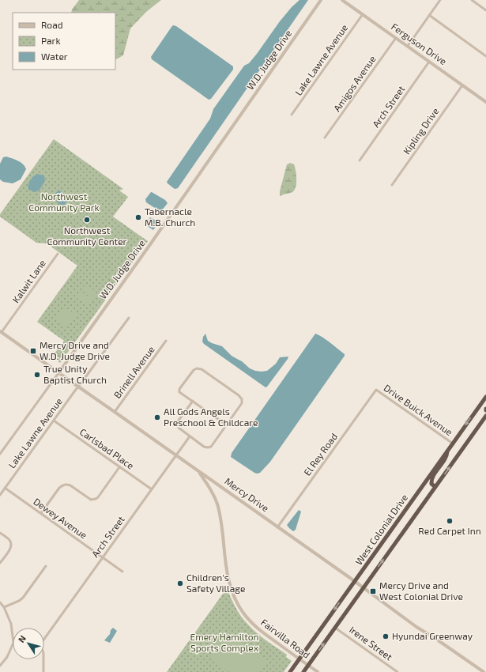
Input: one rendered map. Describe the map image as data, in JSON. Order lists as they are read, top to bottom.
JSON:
{
  "streets": {
    "highway": ["West Colonial Drive"],
    "street": [
      "Ferguson Drive",
      "W.D. Judge Drive",
      "Lake Lawne Avenue",
      "Amigos Avenue",
      "Arch Street",
      "Kipling Drive",
      "Kalwit Lane",
      "Brinell Avenue",
      "Drive Buick Avenue",
      "Carlsbad Place",
      "El Rey Road",
      "Mercy Drive",
      "Dewey Avenue",
      "Fairvilla Road",
      "Irene Street"
    ]
  },
  "crossings": [
    ["Ferguson Drive", "Lake Lawne Avenue"],
    ["Ferguson Drive", "Amigos Avenue"],
    ["Ferguson Drive", "Arch Street"],
    ["Ferguson Drive", "Kipling Drive"],
    ["W.D. Judge Drive", "Mercy Drive"],
    ["Lake Lawne Avenue", "Carlsbad Place"],
    ["Lake Lawne Avenue", "Mercy Drive"],
    ["Lake Lawne Avenue", "Dewey Avenue"],
    ["Arch Street", "Carlsbad Place"],
    ["Arch Street", "Mercy Drive"],
    ["Arch Street", "Dewey Avenue"],
    ["Kalwit Lane", "Mercy Drive"],
    ["Brinell Avenue", "Mercy Drive"],
    ["Drive Buick Avenue", "El Rey Road"],
    ["Drive Buick Avenue", "West Colonial Drive"],
    ["El Rey Road", "Mercy Drive"],
    ["Mercy Drive", "West Colonial Drive"],
    ["Mercy Drive", "Fairvilla Road"],
    ["West Colonial Drive", "Fairvilla Road"],
    ["West Colonial Drive", "Irene Street"]
  ],
  "parks": ["Northwest Community Park", "Emery Hamilton Sports Complex"],
  "places": {
    "other": [
      "Tabernacle M.B. Church",
      "Northwest Community Center",
      "True Unity Baptist Church",
      "All Gods Angels Preschool & Childcare",
      "Red Carpet Inn",
      "Children's Safety Village",
      "Hyundai Greenway"
    ],
    "transit": ["Mercy Drive and W.D. Judge Drive", "Mercy Drive and West Colonial Drive"]
  },
  "legend": ["Road", "Park", "Water"],
  "north": "top left"
}
